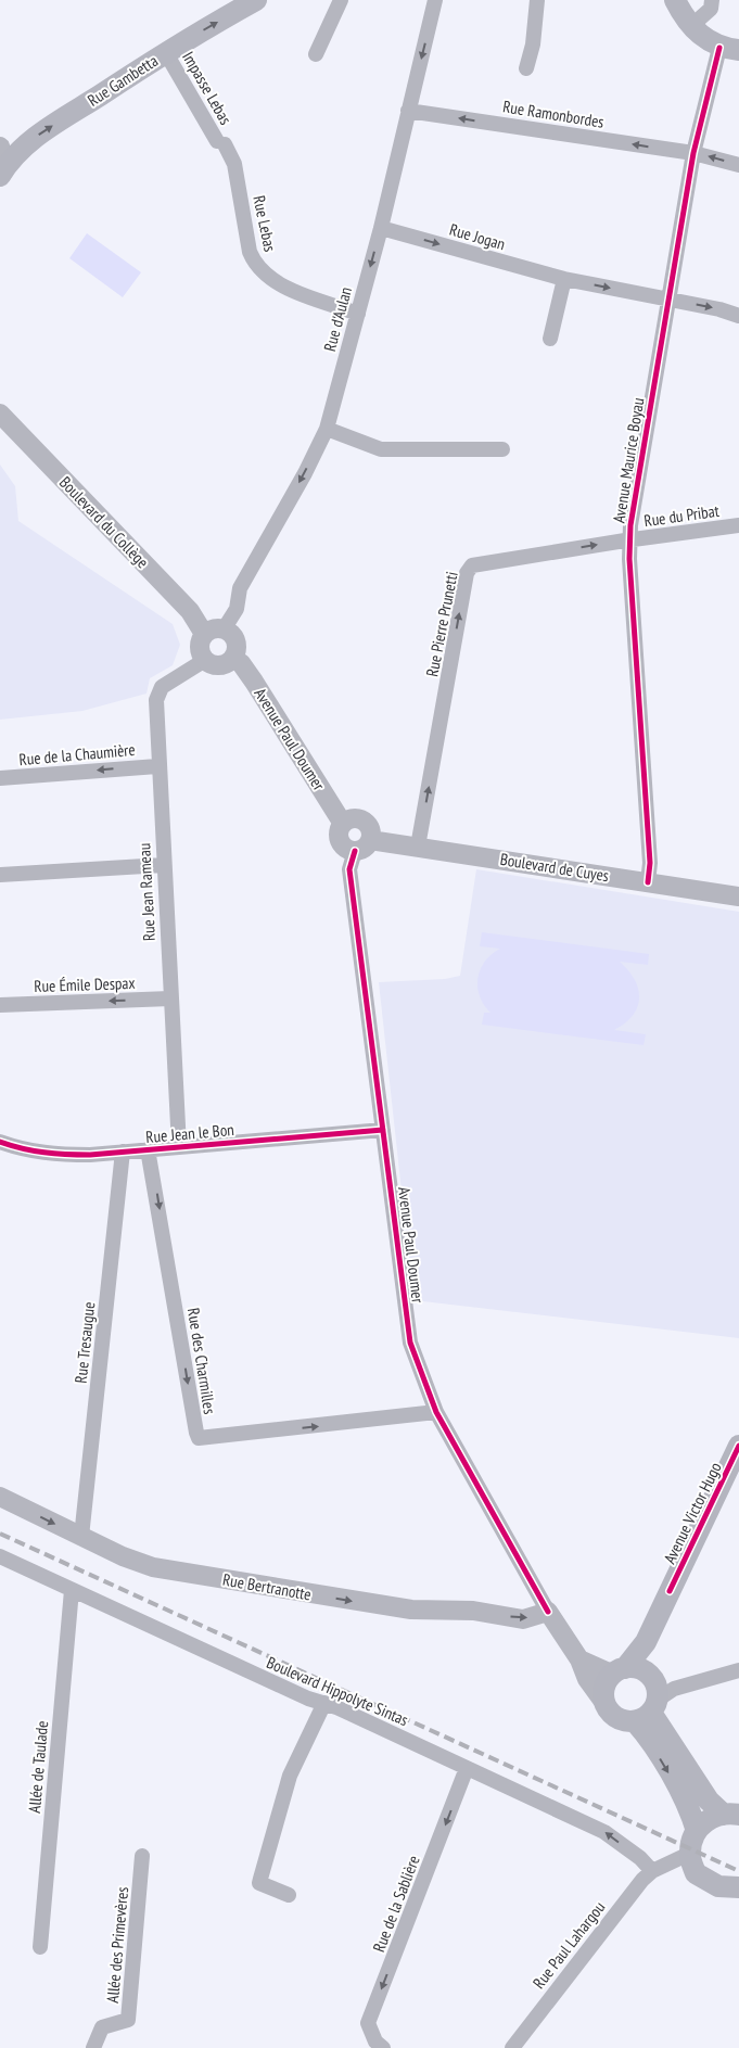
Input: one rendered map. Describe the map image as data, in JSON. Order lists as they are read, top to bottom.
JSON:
{
  "streets": {
    "main road": ["Rue Gambetta", "Avenue Victor Hugo"],
    "street": [
      "Impasse Lebas",
      "Rue Ramonbordes",
      "Rue Lebas",
      "Rue Jogan",
      "Rue d'Aulan",
      "Avenue Maurice Boyau",
      "Rue du Pribat",
      "Boulevard du Collège",
      "Rue Pierre Prunetti",
      "Avenue Paul Doumer",
      "Rue de la Chaumière",
      "Boulevard de Cuyes",
      "Rue Jean Rameau",
      "Rue Émile Despax",
      "Rue Jean le Bon",
      "Rue Tresaugue",
      "Rue des Charmilles",
      "Rue Bertranotte",
      "Boulevard Hippolyte Sintas",
      "Allée de Taulade",
      "Rue de la Sablière",
      "Allée des Primevères",
      "Rue Paul Lahargou"
    ]
  },
  "crossings": [
    ["Rue Gambetta", "Impasse Lebas"],
    ["Impasse Lebas", "Rue Lebas"],
    ["Rue Ramonbordes", "Rue d'Aulan"],
    ["Rue Ramonbordes", "Avenue Maurice Boyau"],
    ["Rue Lebas", "Rue d'Aulan"],
    ["Rue Jogan", "Rue d'Aulan"],
    ["Rue Jogan", "Avenue Maurice Boyau"],
    ["Rue d'Aulan", "Boulevard du Collège"],
    ["Rue d'Aulan", "Avenue Paul Doumer"],
    ["Rue d'Aulan", "Rue Jean Rameau"],
    ["Avenue Maurice Boyau", "Rue du Pribat"],
    ["Avenue Maurice Boyau", "Rue Pierre Prunetti"],
    ["Avenue Maurice Boyau", "Boulevard de Cuyes"],
    ["Rue du Pribat", "Rue Pierre Prunetti"],
    ["Boulevard du Collège", "Avenue Paul Doumer"],
    ["Boulevard du Collège", "Rue Jean Rameau"],
    ["Rue Pierre Prunetti", "Boulevard de Cuyes"],
    ["Avenue Paul Doumer", "Boulevard de Cuyes"],
    ["Avenue Paul Doumer", "Rue Jean Rameau"],
    ["Avenue Paul Doumer", "Rue Jean le Bon"],
    ["Avenue Paul Doumer", "Rue des Charmilles"],
    ["Avenue Paul Doumer", "Rue Bertranotte"],
    ["Rue de la Chaumière", "Rue Jean Rameau"],
    ["Rue Jean Rameau", "Rue Émile Despax"],
    ["Rue Jean Rameau", "Rue Jean le Bon"],
    ["Rue Jean le Bon", "Rue Tresaugue"],
    ["Rue Jean le Bon", "Rue des Charmilles"],
    ["Rue Tresaugue", "Rue Bertranotte"],
    ["Boulevard Hippolyte Sintas", "Allée de Taulade"],
    ["Boulevard Hippolyte Sintas", "Rue de la Sablière"],
    ["Boulevard Hippolyte Sintas", "Rue Paul Lahargou"]
  ],
  "one_way": [
    "Rue Gambetta",
    "Rue Ramonbordes",
    "Rue Jogan",
    "Rue d'Aulan",
    "Rue Pierre Prunetti",
    "Rue Bertranotte",
    "Rue de la Sablière"
  ]
}
